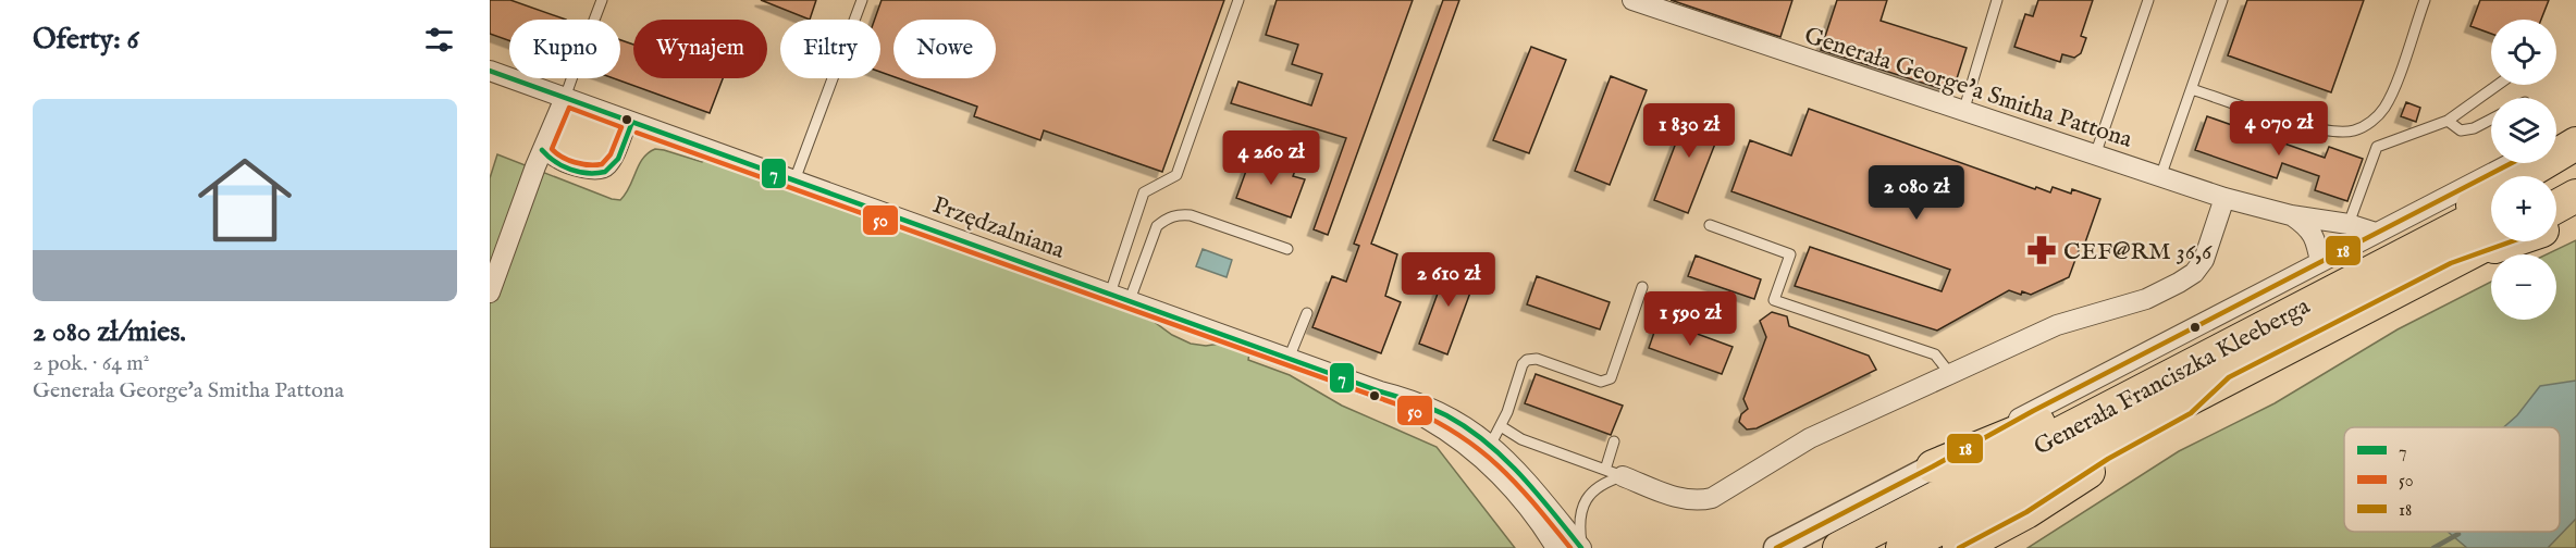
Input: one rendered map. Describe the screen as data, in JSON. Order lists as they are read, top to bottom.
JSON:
{
  "streets": {
    "highway": ["Generała Franciszka Kleeberga"],
    "street": ["Generała George'a Smitha Pattona", "Przędzalniana"]
  },
  "crossings": [
    ["Generała George'a Smitha Pattona", "Generała Franciszka Kleeberga"]
  ],
  "places": {
    "pharmacy": ["CEF@RM 36,6"]
  },
  "lines": ["transit line 7", "transit line 50", "transit line 18"],
  "legend": ["7", "50", "18"],
  "page": {
    "heading": "Oferty: 6",
    "map_buttons": ["+", "−"],
    "chip": [
      "Kupno",
      "Wynajem",
      "Filtry",
      "Nowe"
    ],
    "list": [
      {
        "name": "2 080 zł/mies.",
        "note": "2 pok. · 64 m² · Generała George'a Smitha Pattona"
      }
    ],
    "price": [
      "4 070 zł",
      "1 830 zł",
      "4 260 zł",
      "2 080 zł",
      "2 610 zł",
      "1 590 zł"
    ]
  }
}
